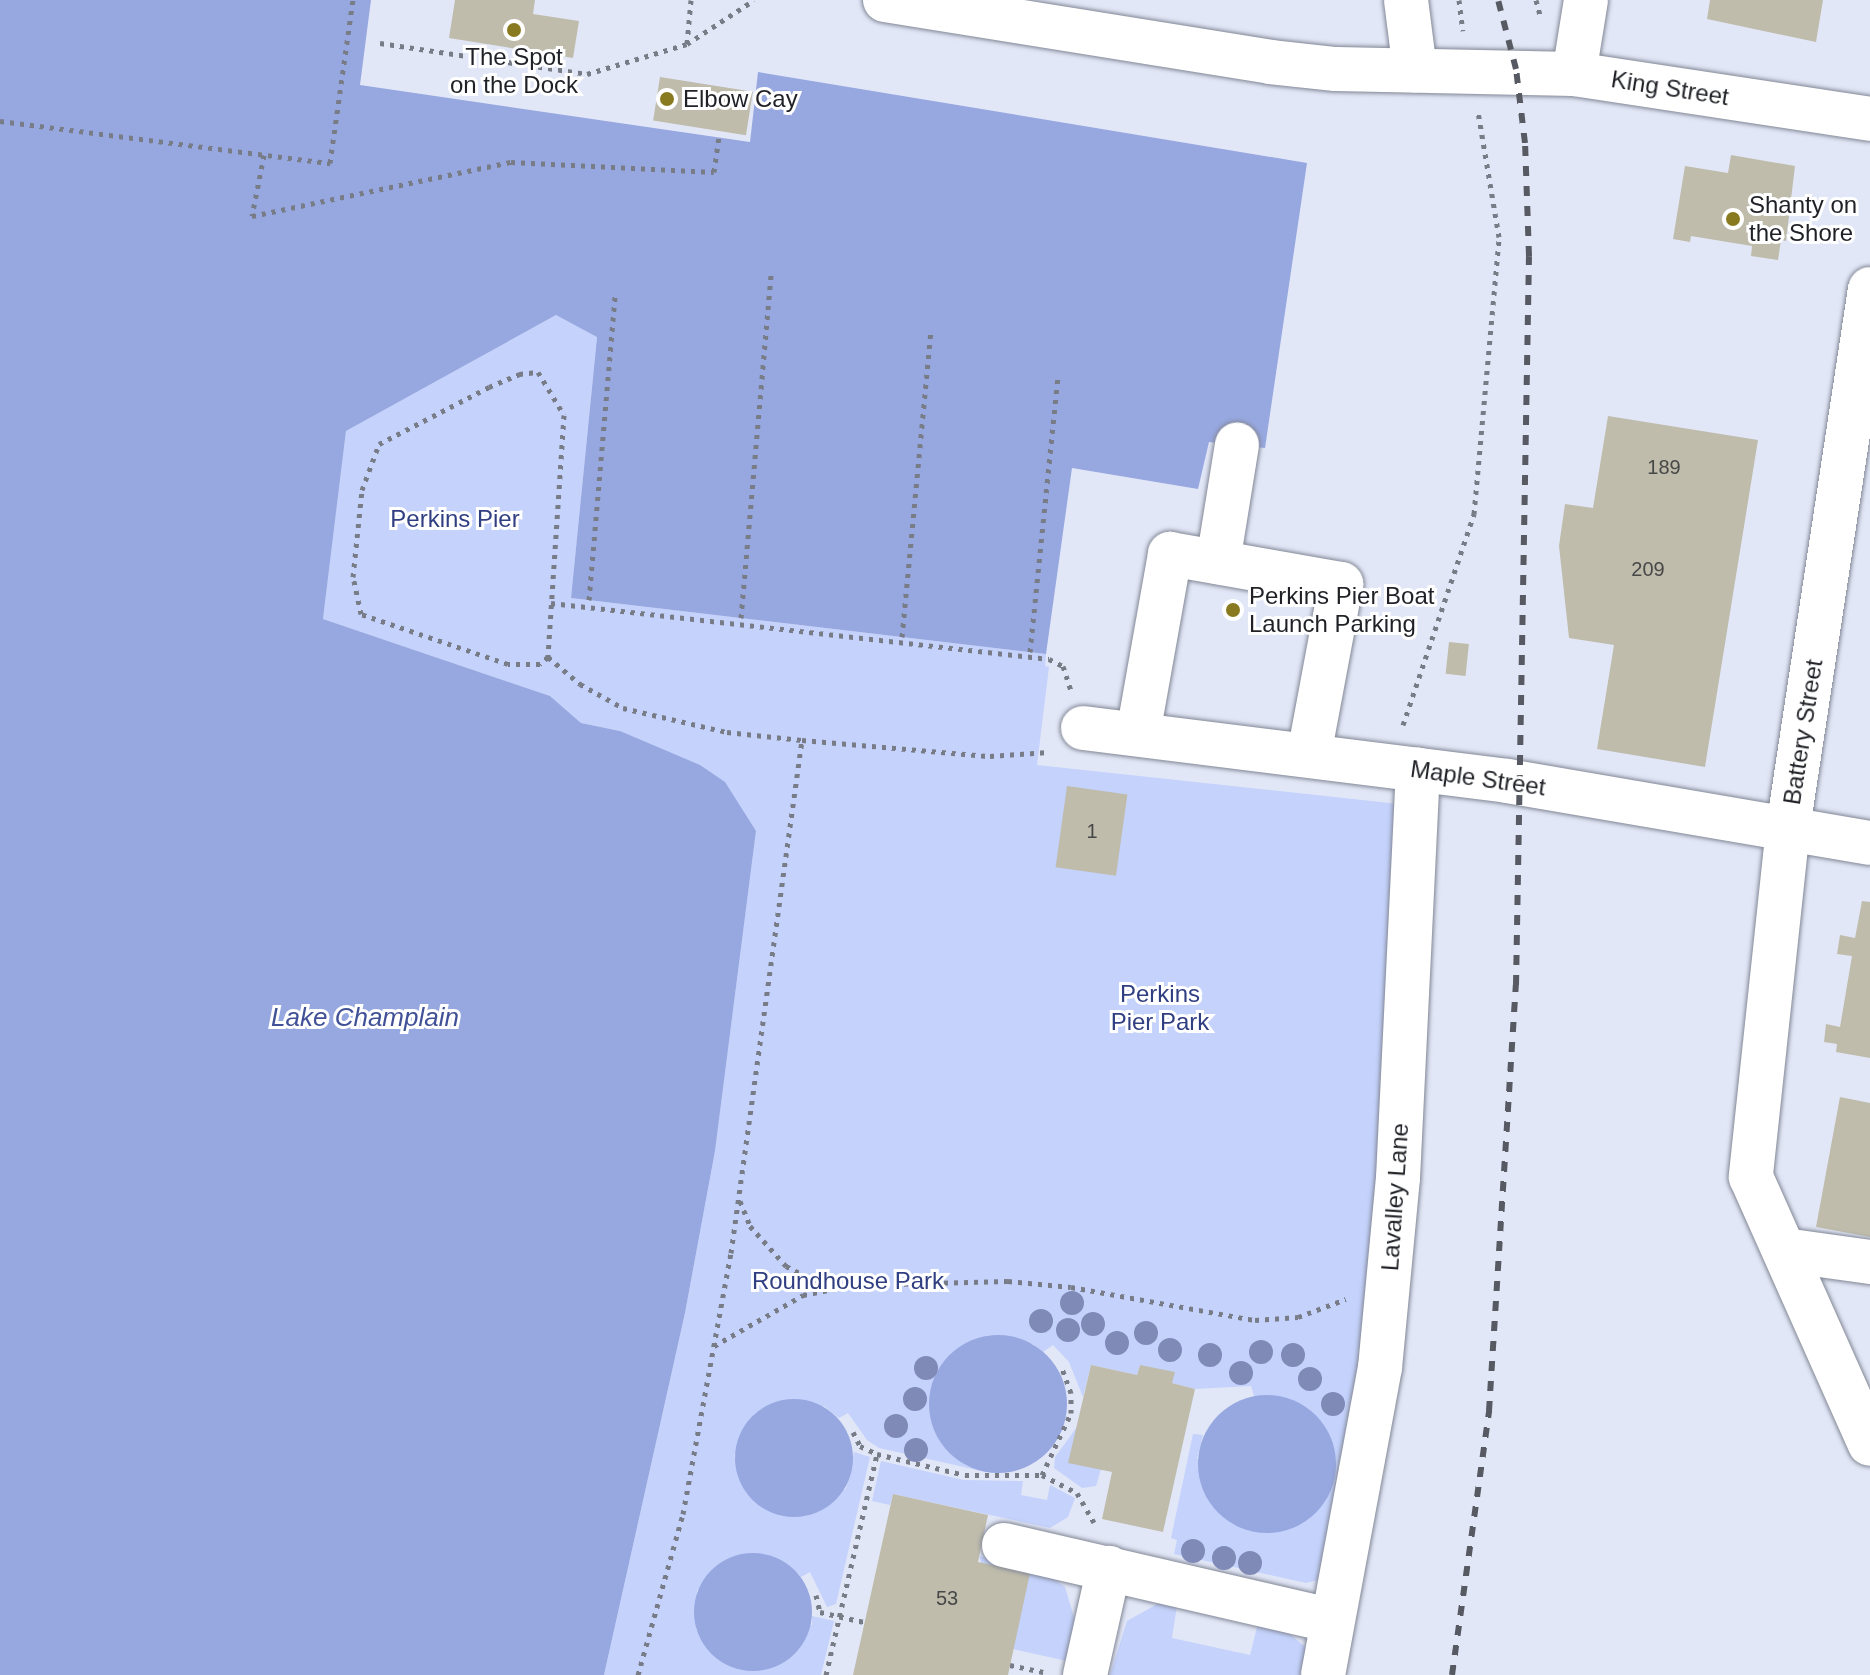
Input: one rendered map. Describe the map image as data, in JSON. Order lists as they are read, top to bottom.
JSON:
{
  "streets": {
    "street": [
      "King Street",
      "Battery Street",
      "Maple Street",
      "Lavalley Lane"
    ]
  },
  "crossings": [
    ["Battery Street", "Maple Street"],
    ["Maple Street", "Lavalley Lane"]
  ],
  "water": ["Lake Champlain"],
  "parks": ["Perkins Pier", "Perkins Pier Park", "Roundhouse Park"],
  "places": [
    "The Spot on the Dock",
    "Elbow Cay",
    "Shanty on the Shore",
    "Perkins Pier Boat Launch Parking"
  ],
  "house_numbers": [
    "189",
    "209",
    "1",
    "53"
  ]
}
